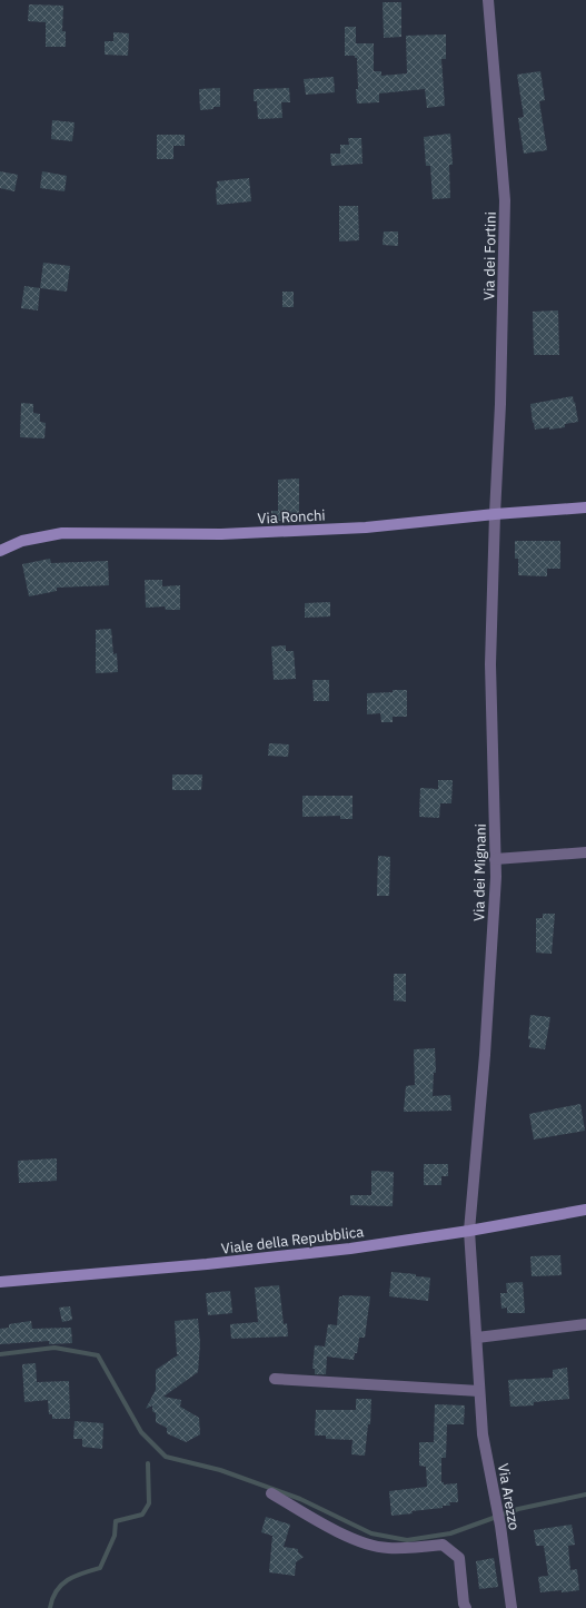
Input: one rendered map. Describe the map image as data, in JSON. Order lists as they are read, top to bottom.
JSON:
{
  "streets": {
    "street": [
      "Via dei Fortini",
      "Via Ronchi",
      "Via dei Mignani",
      "Viale della Repubblica",
      "Via Arezzo"
    ]
  },
  "crossings": [
    ["Via dei Fortini", "Via Ronchi"],
    ["Via dei Fortini", "Via dei Mignani"],
    ["Via Ronchi", "Via dei Mignani"],
    ["Via dei Mignani", "Viale della Repubblica"],
    ["Via dei Mignani", "Via Arezzo"],
    ["Viale della Repubblica", "Via Arezzo"]
  ]
}
